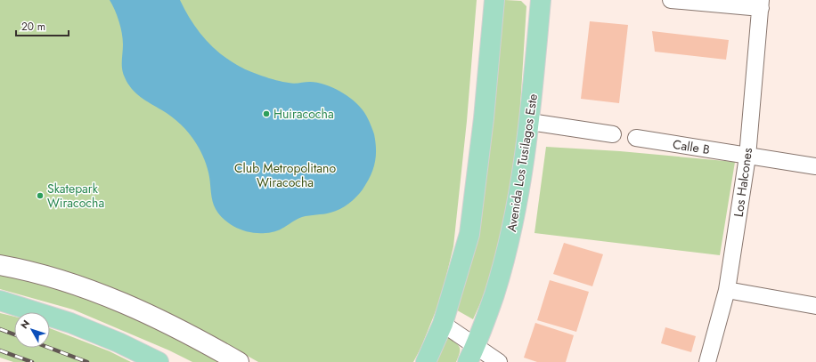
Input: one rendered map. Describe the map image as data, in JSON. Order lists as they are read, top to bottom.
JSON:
{
  "streets": {
    "main road": ["Avenida Los Tusilagos Este"],
    "street": ["Calle B", "Los Halcones"]
  },
  "crossings": [
    ["Calle B", "Los Halcones"]
  ],
  "parks": ["Club Metropolitano Wiracocha"],
  "places": ["Huiracocha", "Skatepark Wiracocha"],
  "scale_bar": "20 m",
  "north": "top left"
}
